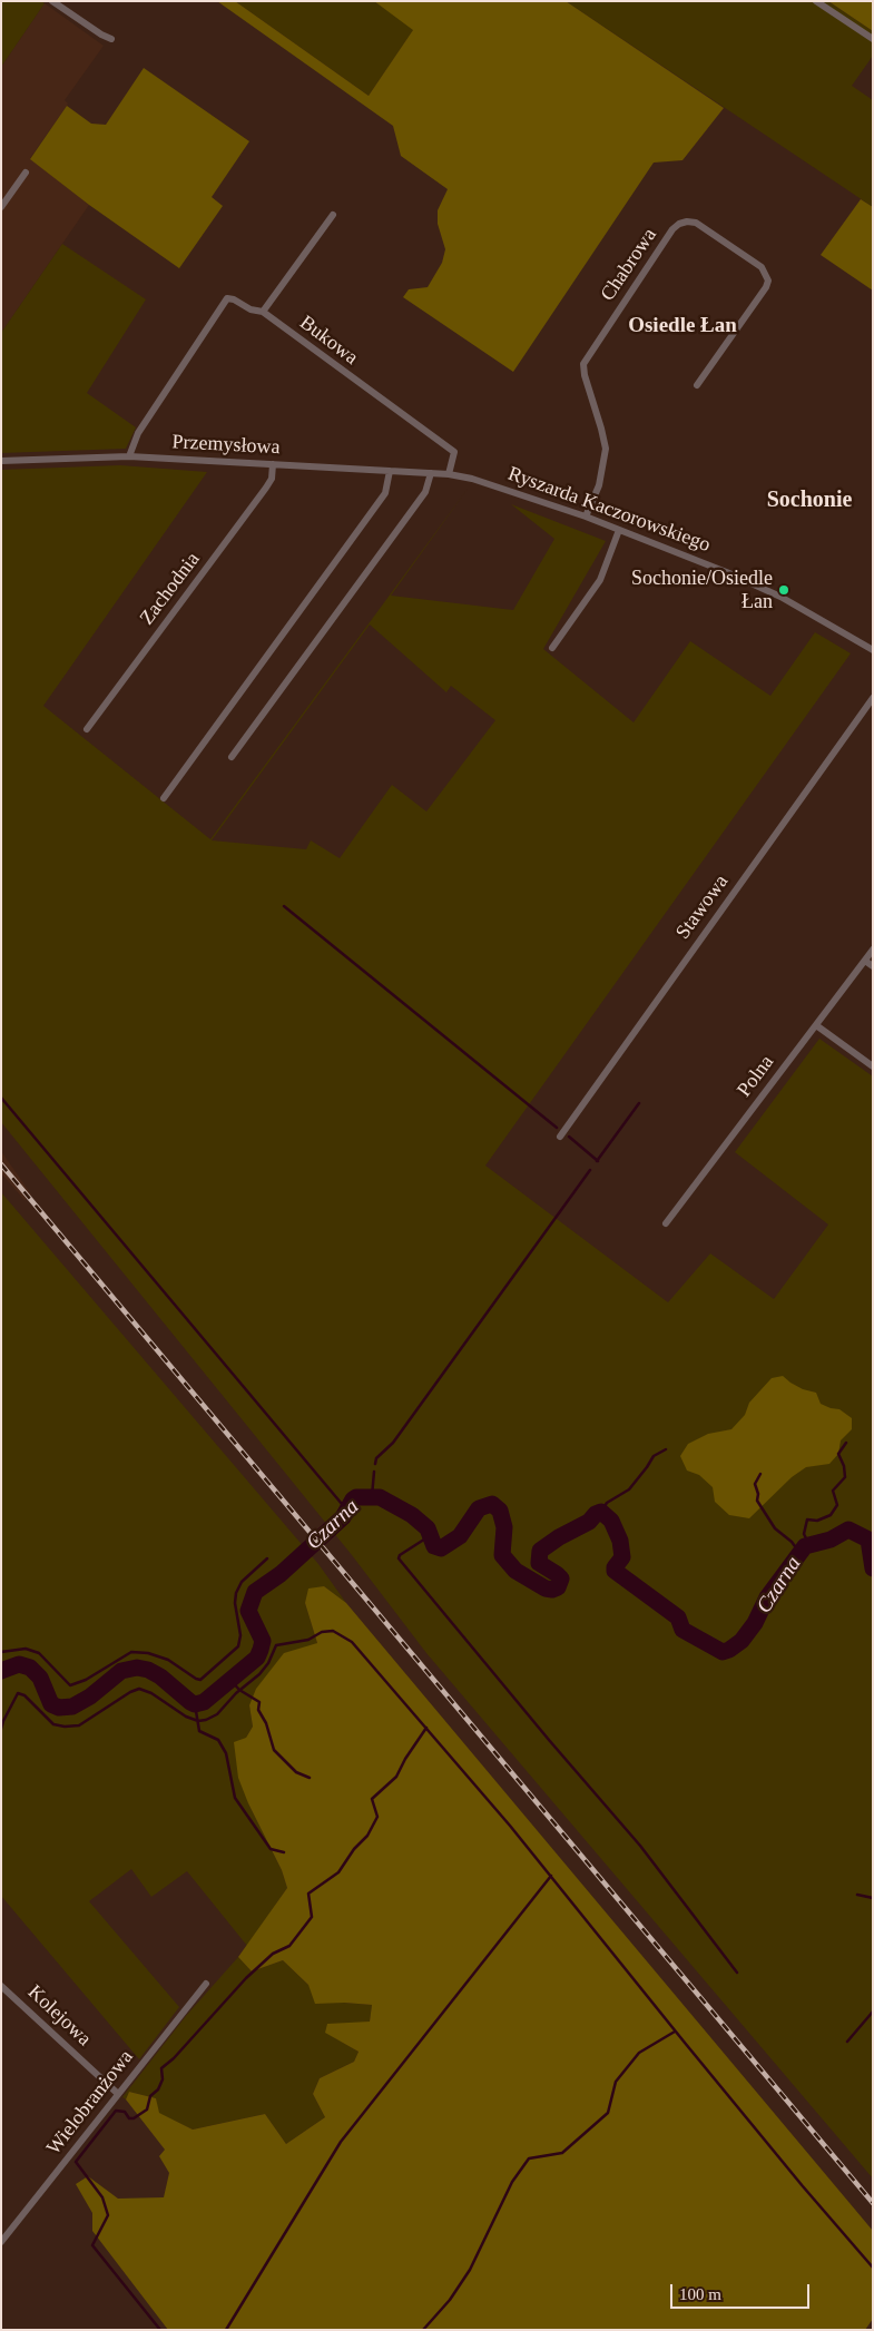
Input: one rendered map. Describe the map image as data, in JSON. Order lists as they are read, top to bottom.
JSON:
{
  "streets": {
    "street": [
      "Chabrowa",
      "Bukowa",
      "Przemysłowa",
      "Ryszarda Kaczorowskiego",
      "Zachodnia",
      "Stawowa",
      "Polna",
      "Kolejowa",
      "Wielobranżowa"
    ]
  },
  "crossings": [
    ["Chabrowa", "Ryszarda Kaczorowskiego"],
    ["Bukowa", "Przemysłowa"],
    ["Bukowa", "Ryszarda Kaczorowskiego"],
    ["Przemysłowa", "Ryszarda Kaczorowskiego"],
    ["Przemysłowa", "Zachodnia"],
    ["Kolejowa", "Wielobranżowa"]
  ],
  "districts": ["Osiedle Łan", "Sochonie"],
  "water": ["Czarna"],
  "places": ["Sochonie/Osiedle Łan"],
  "scale_bar": "100 m"
}
